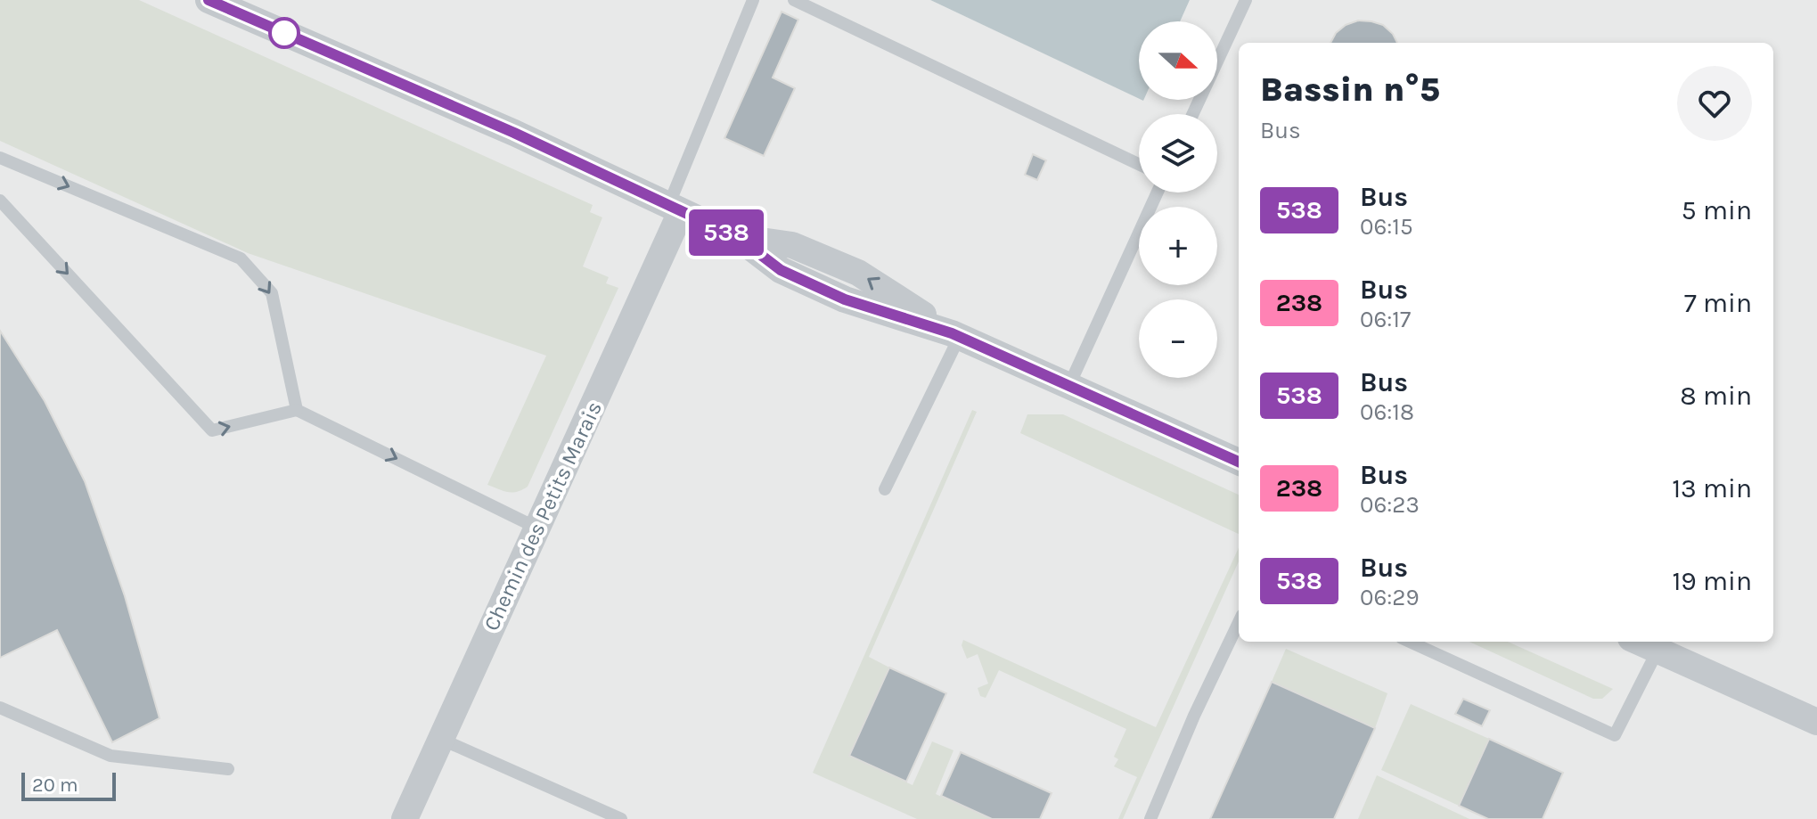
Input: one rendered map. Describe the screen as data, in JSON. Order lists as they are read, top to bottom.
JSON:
{
  "streets": {
    "street": ["Chemin des Petits Marais"]
  },
  "lines": ["bus line 538"],
  "scale_bar": "20 m",
  "north": "right",
  "page": {
    "on_map": "538",
    "map_buttons": ["+", "−"],
    "heading": ["Bassin n°5", "Bus"],
    "list": [
      {
        "mark": "538",
        "name": "Bus",
        "note": "06:15",
        "value": "5 min"
      },
      {
        "mark": "238",
        "name": "Bus",
        "note": "06:17",
        "value": "7 min"
      },
      {
        "mark": "538",
        "name": "Bus",
        "note": "06:18",
        "value": "8 min"
      },
      {
        "mark": "238",
        "name": "Bus",
        "note": "06:23",
        "value": "13 min"
      },
      {
        "mark": "538",
        "name": "Bus",
        "note": "06:29",
        "value": "19 min"
      }
    ],
    "scale": "20 m"
  }
}
